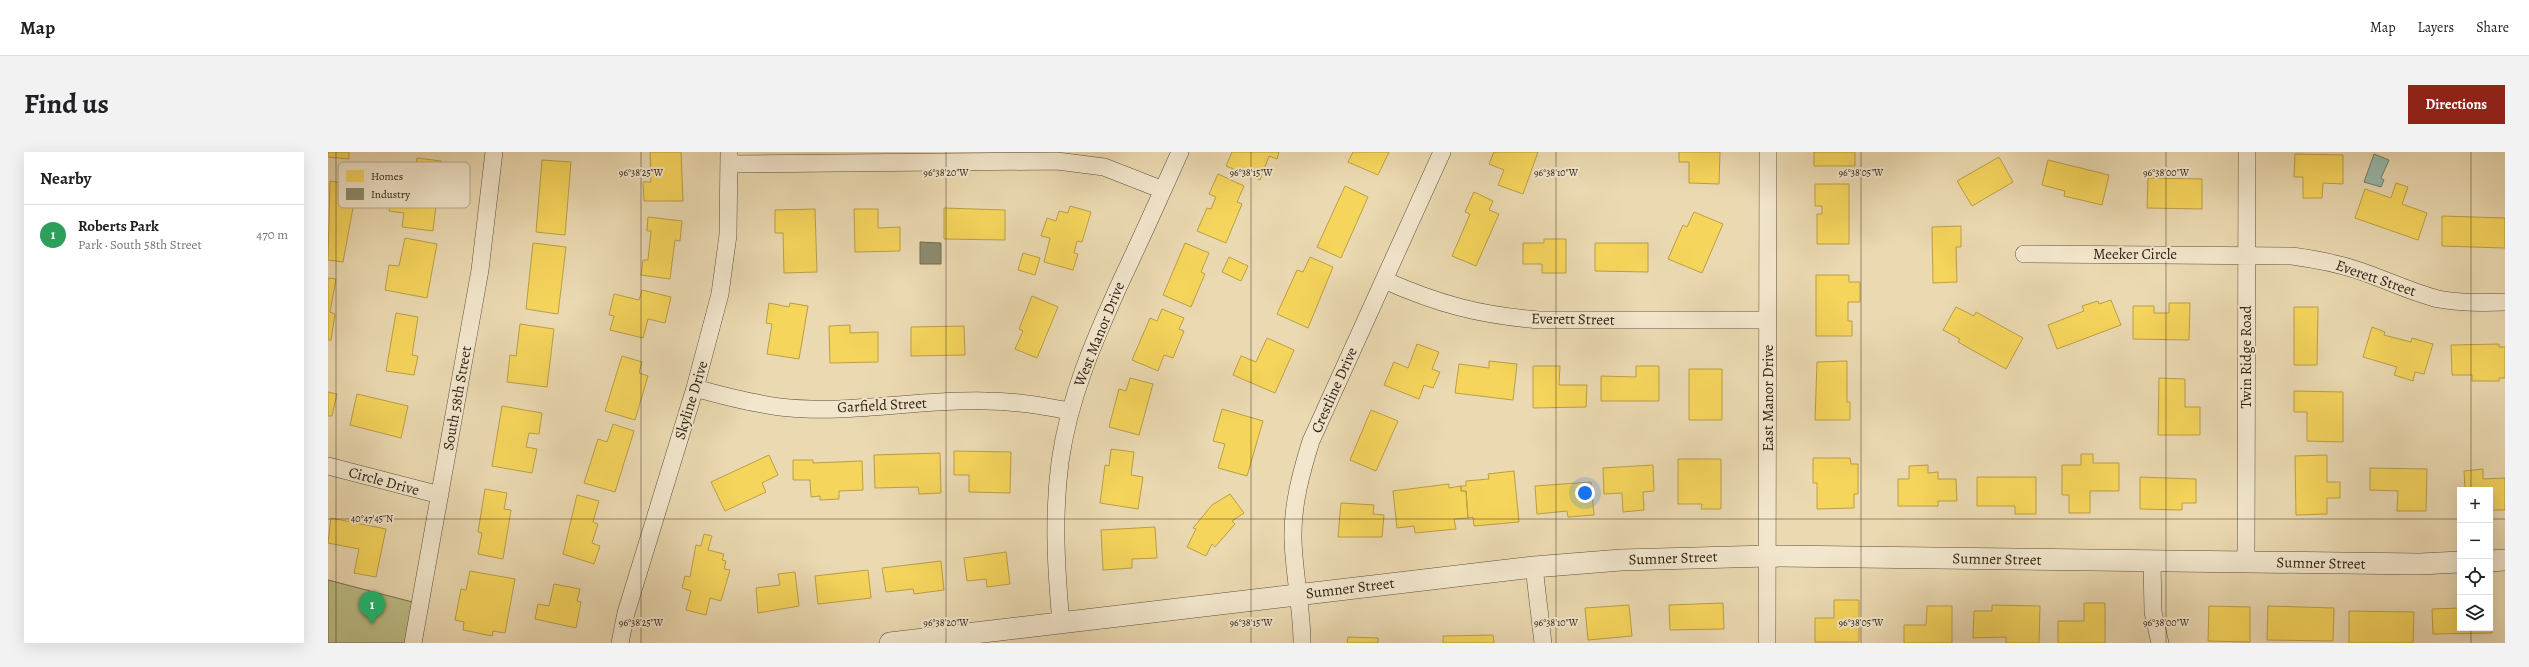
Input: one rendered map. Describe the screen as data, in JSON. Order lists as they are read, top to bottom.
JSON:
{
  "streets": {
    "street": [
      "Meeker Circle",
      "Everett Street",
      "West Manor Drive",
      "Twin Ridge Road",
      "Crestline Drive",
      "South 58th Street",
      "East Manor Drive",
      "Skyline Drive",
      "Garfield Street",
      "Circle Drive",
      "Sumner Street"
    ]
  },
  "crossings": [
    ["Meeker Circle", "Everett Street"],
    ["Meeker Circle", "Twin Ridge Road"],
    ["Everett Street", "Twin Ridge Road"],
    ["Everett Street", "Crestline Drive"],
    ["Everett Street", "East Manor Drive"],
    ["West Manor Drive", "Garfield Street"],
    ["West Manor Drive", "Sumner Street"],
    ["Twin Ridge Road", "Sumner Street"],
    ["Crestline Drive", "Sumner Street"],
    ["South 58th Street", "Circle Drive"],
    ["East Manor Drive", "Sumner Street"],
    ["Skyline Drive", "Garfield Street"]
  ],
  "legend": ["Homes", "Industry"],
  "page": {
    "header": "Map",
    "nav": ["Map", "Layers", "Share"],
    "title": "Find us",
    "buttons": "Directions",
    "heading": "Nearby",
    "list": [
      {
        "mark": "1",
        "name": "Roberts Park",
        "note": "Park · South 58th Street",
        "value": "470 m"
      }
    ],
    "map_buttons": ["+", "−"],
    "pins": "1"
  },
  "coordinates": [
    "96°38'25\"W",
    "96°38'20\"W",
    "96°38'15\"W",
    "96°38'10\"W",
    "96°38'05\"W",
    "96°38'00\"W",
    "40°47'45\"N"
  ]
}
